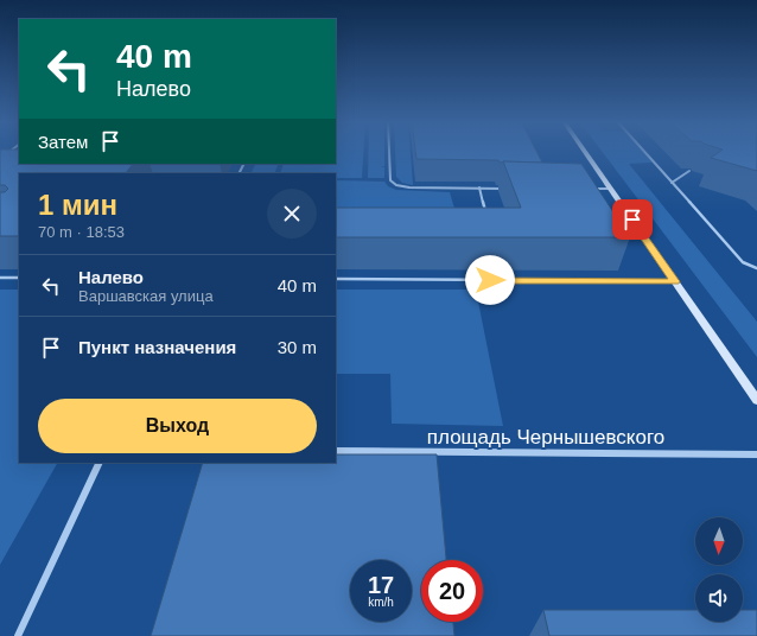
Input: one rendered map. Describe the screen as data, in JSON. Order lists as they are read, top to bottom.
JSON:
{
  "streets": {
    "street": ["площадь Чернышевского"]
  },
  "north": "bottom",
  "page": {
    "turn": ["40 m", "Налево"],
    "then": "Затем",
    "heading": ["1 мин", "70 m · 18:53"],
    "list": [
      {
        "name": "Налево",
        "note": "Варшавская улица",
        "value": "40 m"
      },
      {
        "name": "Пункт назначения",
        "value": "30 m"
      }
    ],
    "buttons": "Выход",
    "speed": "17 km/h",
    "limit": "20"
  }
}
